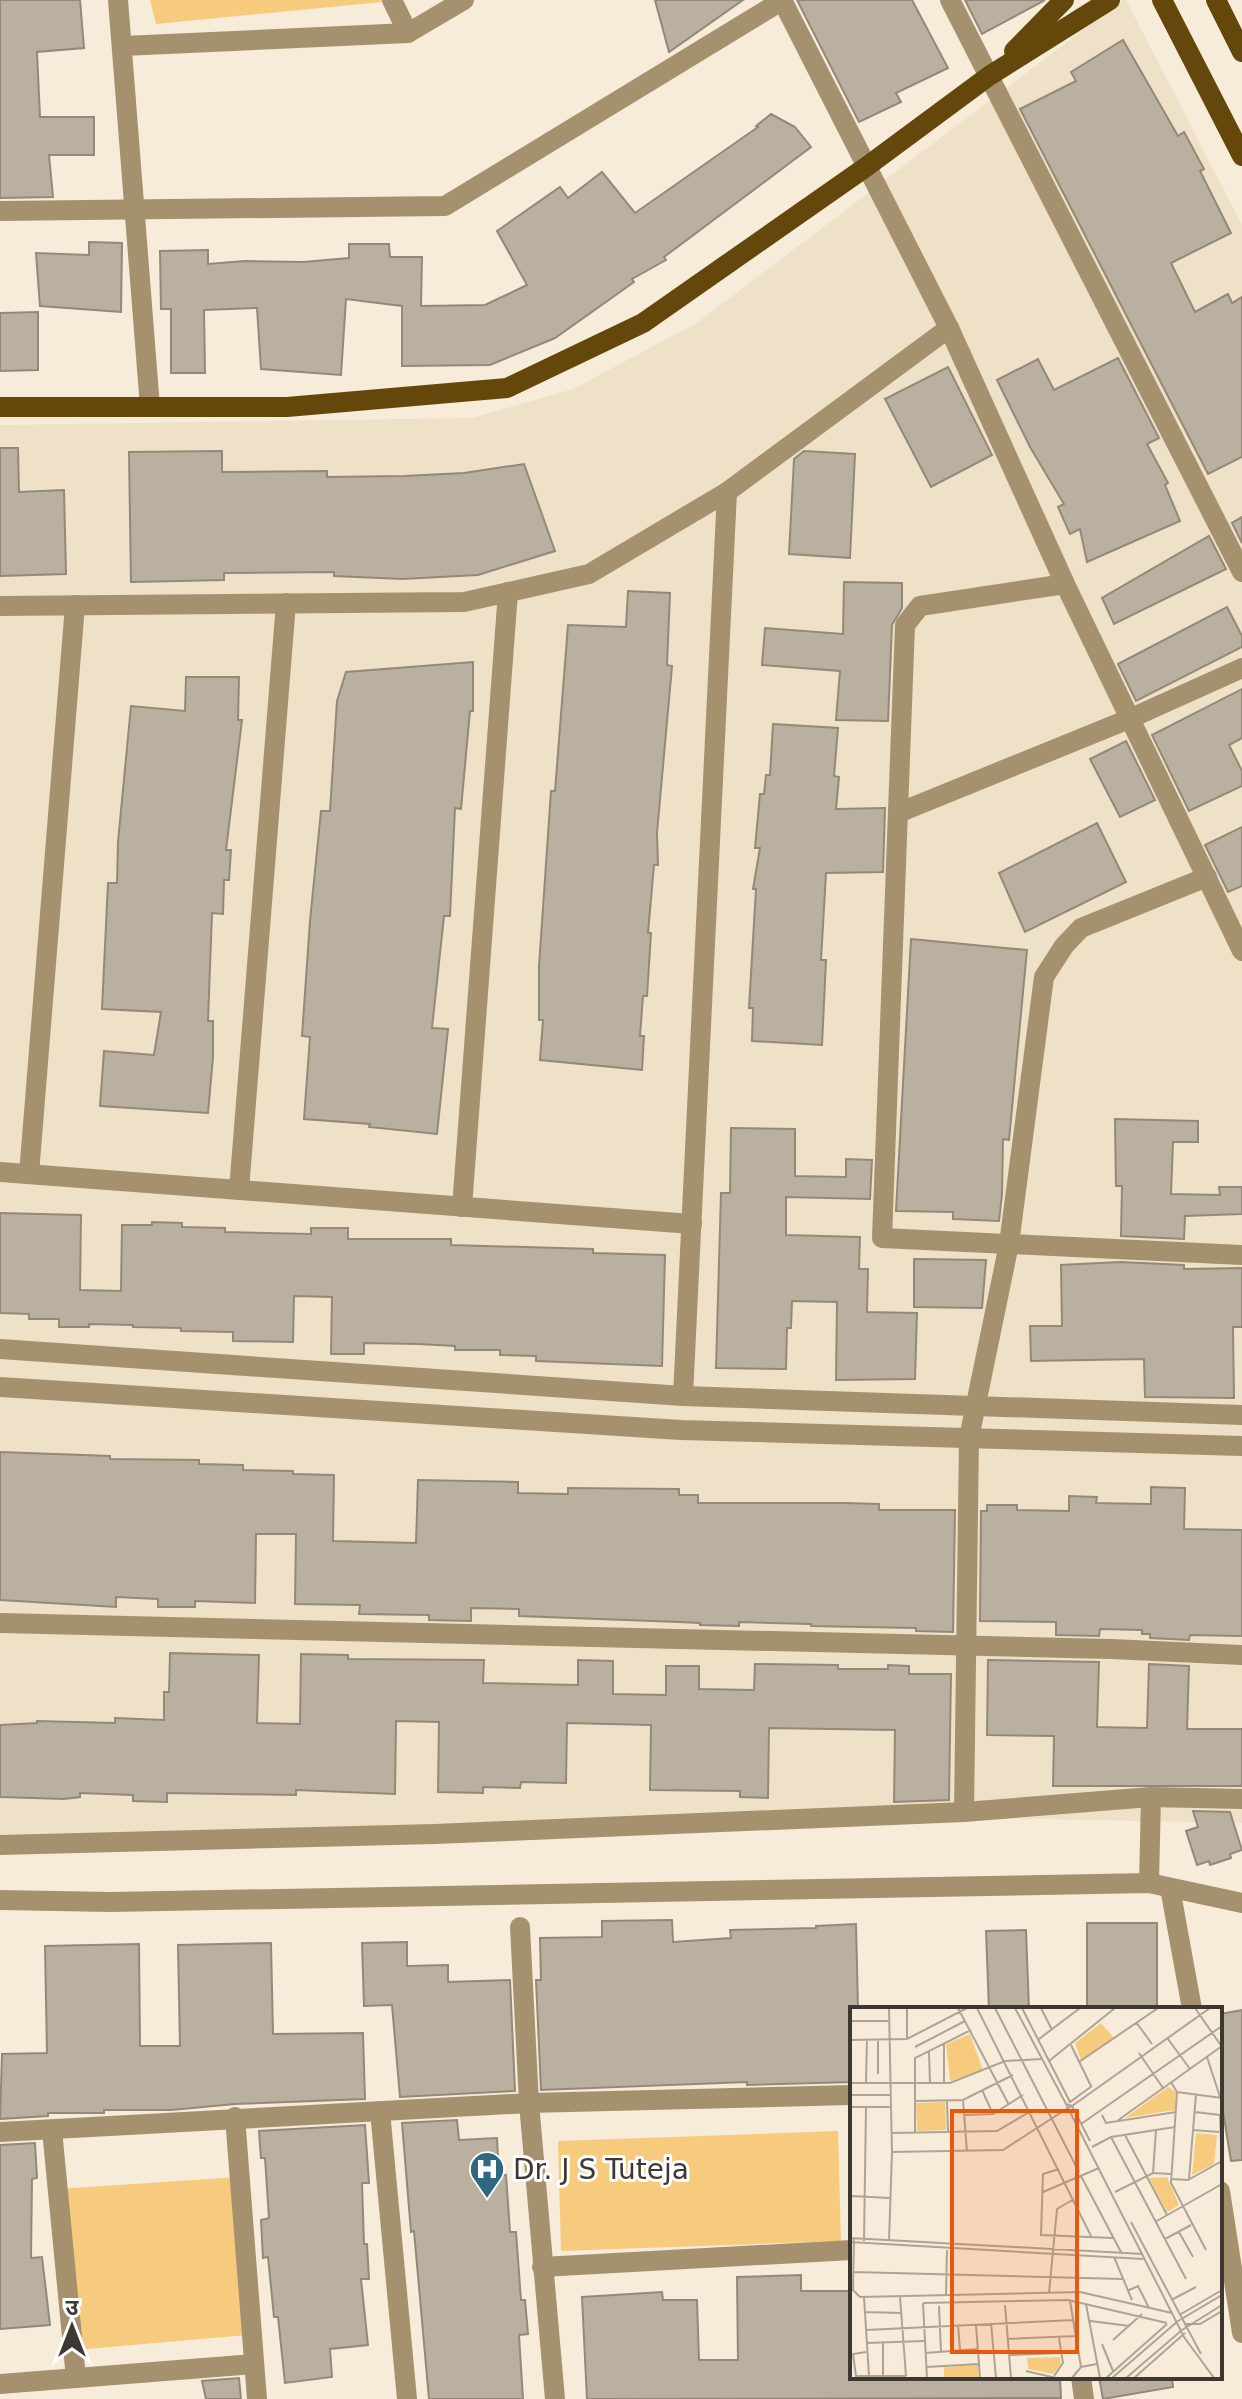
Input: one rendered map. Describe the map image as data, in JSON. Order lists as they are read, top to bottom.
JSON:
{
  "places": {
    "hospital": ["Dr. J S Tuteja"]
  },
  "north": "top"
}
